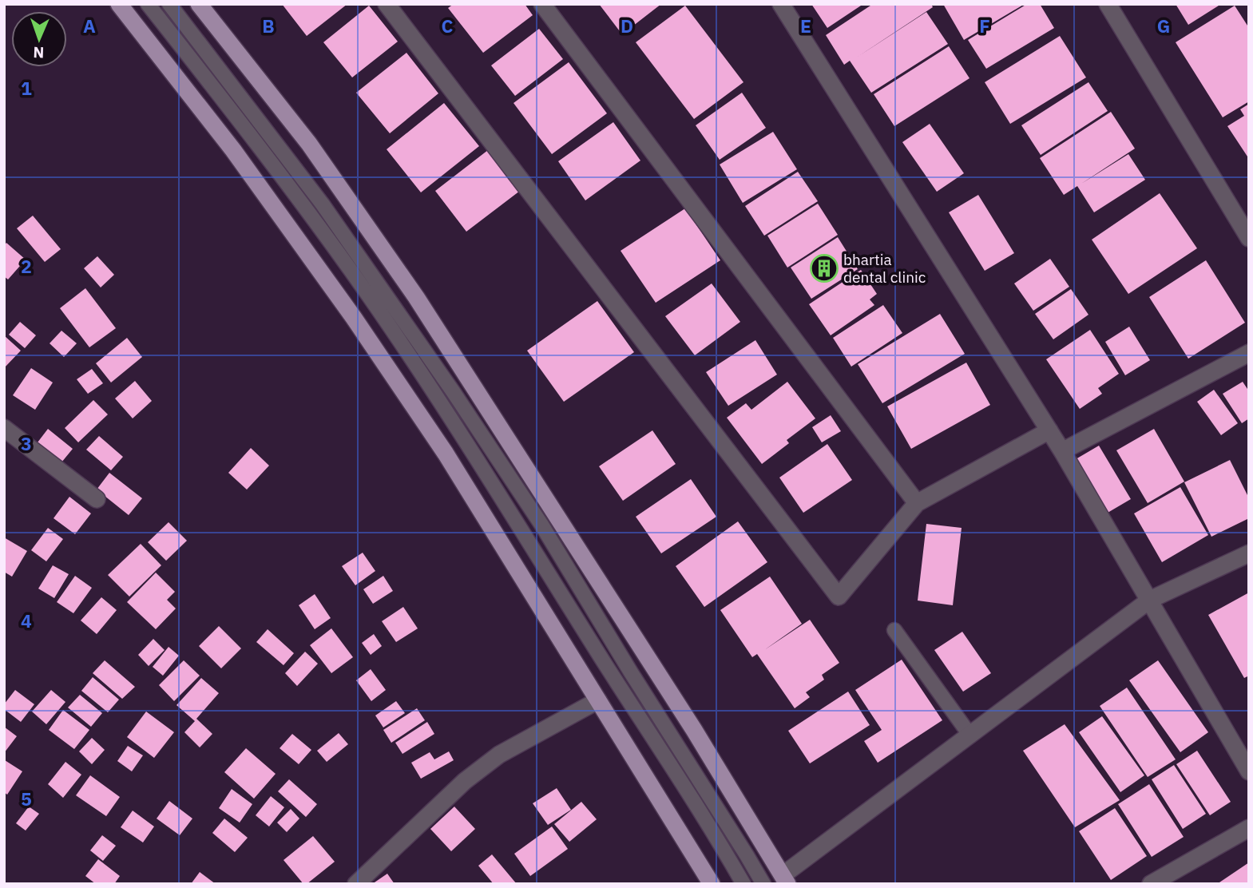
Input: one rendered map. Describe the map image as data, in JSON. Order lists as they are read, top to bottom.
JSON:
{
  "places": {
    "building": ["bhartia dental clinic"]
  },
  "north": "bottom",
  "grid": {
    "columns": [
      "A",
      "B",
      "C",
      "D",
      "E",
      "F",
      "G"
    ],
    "rows": [
      "1",
      "2",
      "3",
      "4",
      "5"
    ]
  }
}
